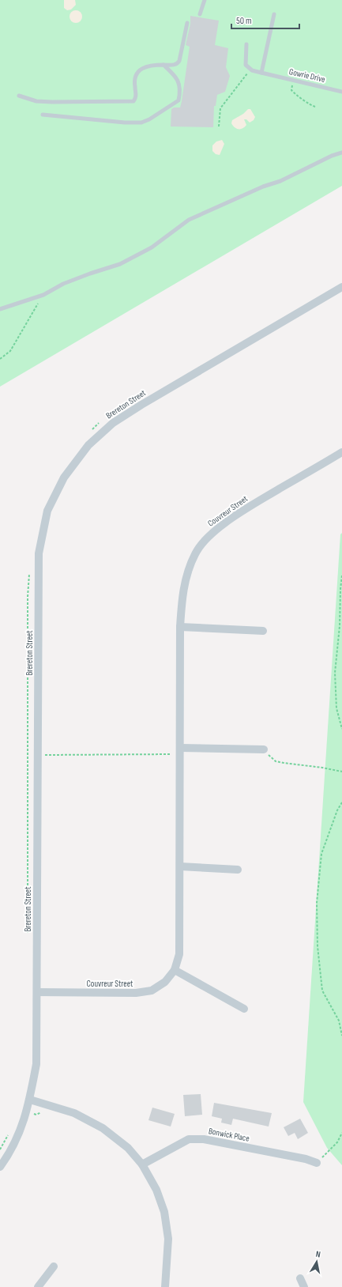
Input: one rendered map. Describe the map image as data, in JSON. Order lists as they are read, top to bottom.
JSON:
{
  "streets": {
    "street": ["Brereton Street", "Couvreur Street", "Bonwick Place"],
    "lane": ["Gowrie Drive"]
  },
  "crossings": [
    ["Brereton Street", "Couvreur Street"]
  ],
  "scale_bar": "50 m",
  "north": "top"
}
